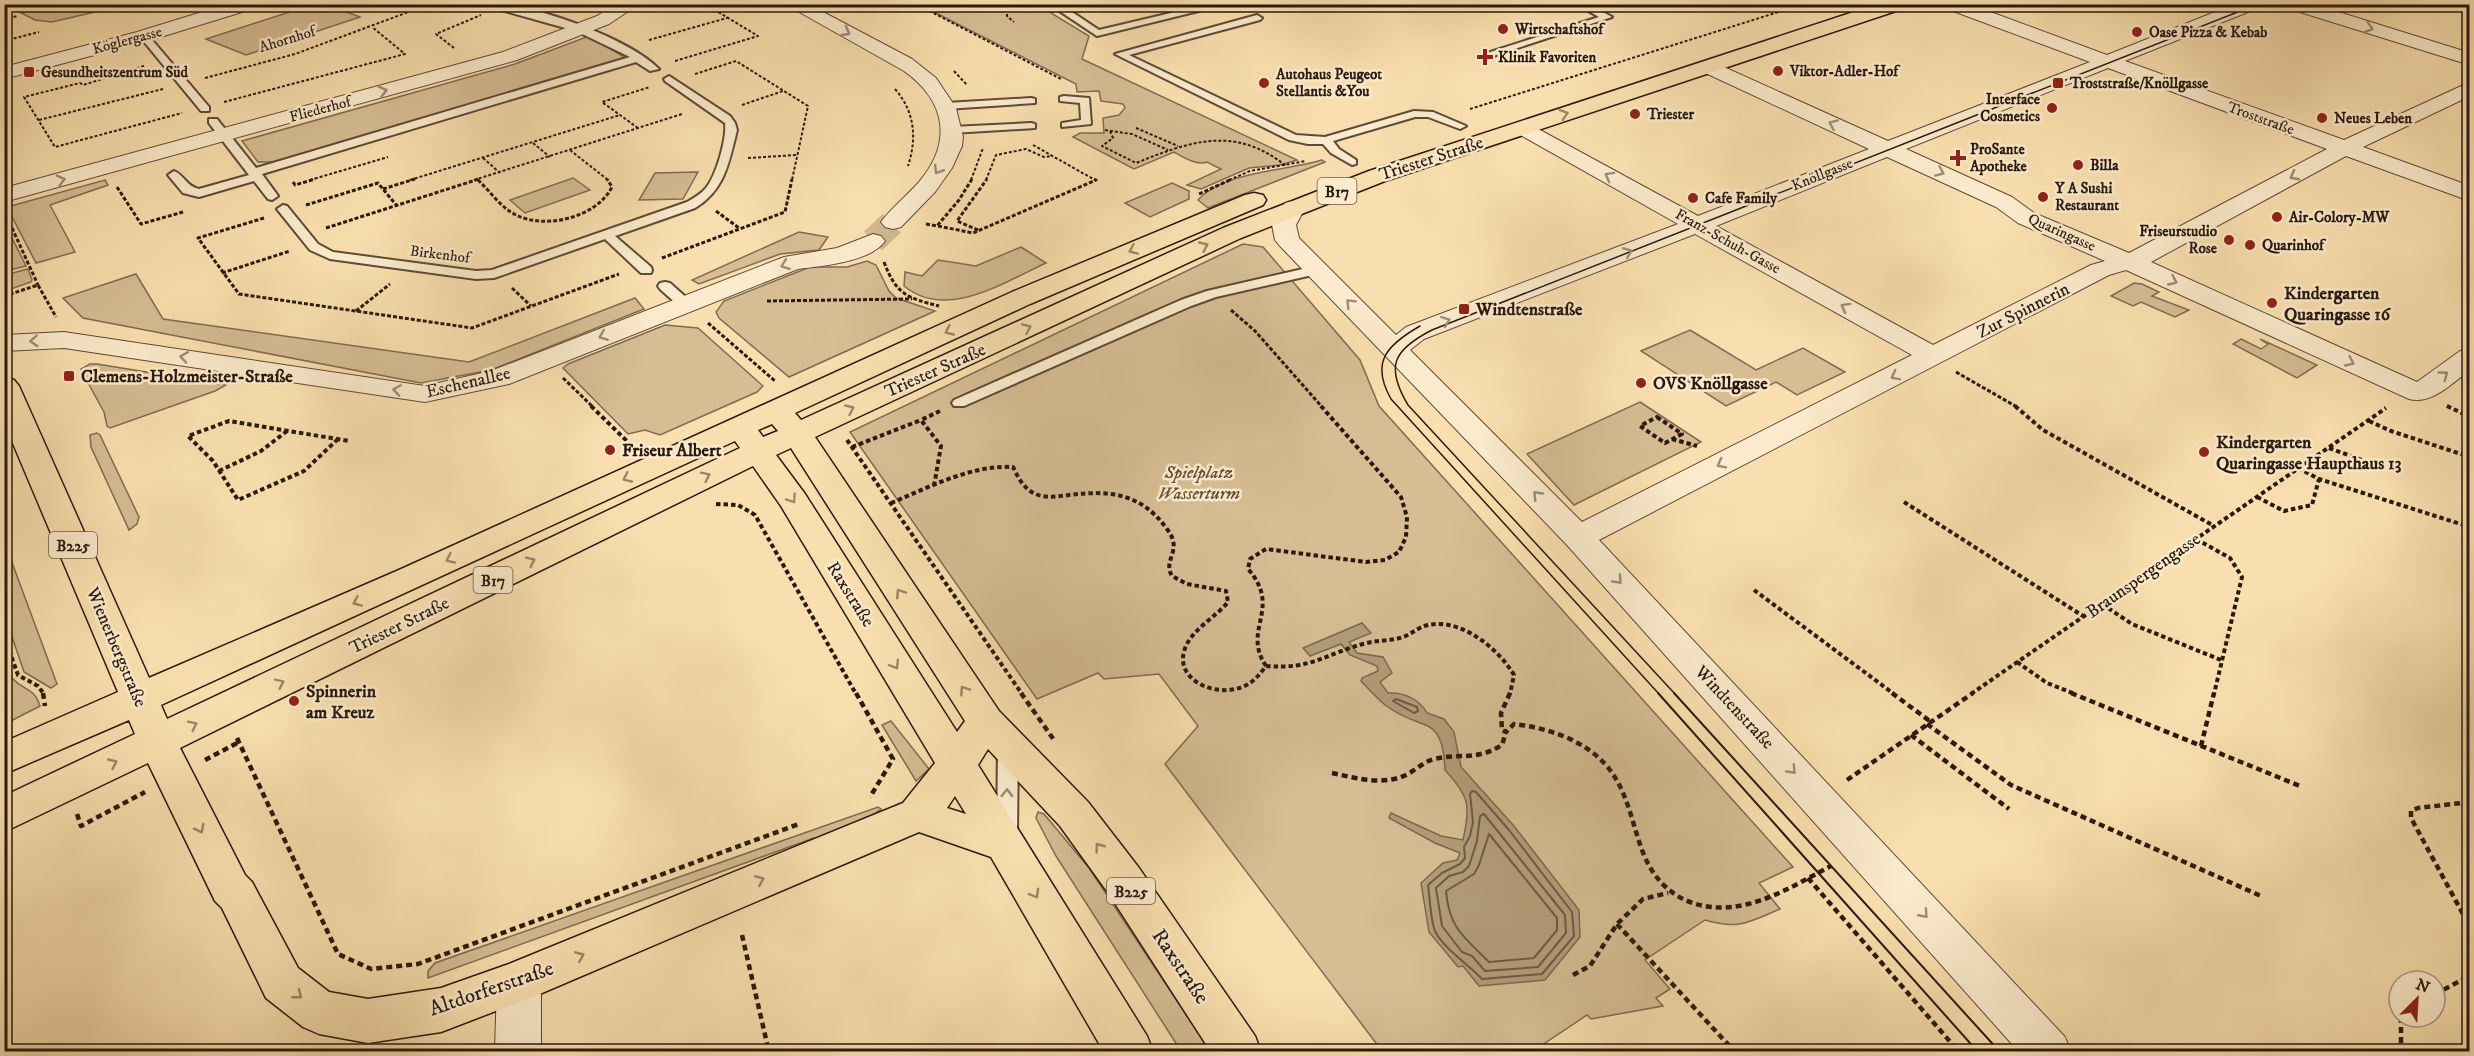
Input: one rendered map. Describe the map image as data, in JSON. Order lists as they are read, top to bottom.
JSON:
{
  "streets": {
    "main road": [
      "Triester Straße",
      "B17",
      "B225",
      "Raxstraße",
      "Wienerbergstraße",
      "Altdorferstraße"
    ],
    "street": [
      "Köglergasse",
      "Fliederhof",
      "Troststraße",
      "Knöllgasse",
      "Quaringasse",
      "Franz-Schuh-Gasse",
      "Zur Spinnerin",
      "Eschenallee",
      "Windtenstraße"
    ],
    "lane": ["Birkenhof"],
    "path": ["Ahornhof", "Braunspergengasse"]
  },
  "crossings": [
    ["Troststraße", "Knöllgasse"],
    ["Troststraße", "Zur Spinnerin"],
    ["Triester Straße", "Quaringasse"],
    ["Triester Straße", "Franz-Schuh-Gasse"],
    ["Triester Straße", "Raxstraße"],
    ["Triester Straße", "Wienerbergstraße"],
    ["Triester Straße", "Windtenstraße"],
    ["Triester Straße", "Altdorferstraße"],
    ["Knöllgasse", "Quaringasse"],
    ["Knöllgasse", "Franz-Schuh-Gasse"],
    ["Knöllgasse", "Windtenstraße"],
    ["Quaringasse", "Zur Spinnerin"],
    ["Quaringasse", "Braunspergengasse"],
    ["Franz-Schuh-Gasse", "Zur Spinnerin"],
    ["Zur Spinnerin", "Windtenstraße"],
    ["Braunspergengasse", "Windtenstraße"],
    ["Wienerbergstraße", "Altdorferstraße"]
  ],
  "one_way": [
    "Fliederhof",
    "Knöllgasse",
    "Franz-Schuh-Gasse",
    "Zur Spinnerin",
    "Eschenallee"
  ],
  "parks": ["Spielplatz Wasserturm"],
  "places": {
    "other": [
      "Wirtschaftshof",
      "Oase Pizza & Kebab",
      "Viktor-Adler-Hof",
      "Autohaus Peugeot Stellantis &You",
      "Interface Cosmetics",
      "Triester",
      "Neues Leben",
      "Billa",
      "Y A Sushi Restaurant",
      "Cafe Family",
      "Air-Colory-MW",
      "Friseurstudio Rose",
      "Quarinhof",
      "Kindergarten Quaringasse 16",
      "OVS Knöllgasse",
      "Friseur Albert",
      "Kindergarten Quaringasse Haupthaus 13",
      "Spinnerin am Kreuz"
    ],
    "health": ["Klinik Favoriten", "ProSante Apotheke"],
    "transit": [
      "Gesundheitszentrum Süd",
      "Troststraße/Knöllgasse",
      "Windtenstraße",
      "Clemens-Holzmeister-Straße"
    ]
  },
  "north": "top right"
}
